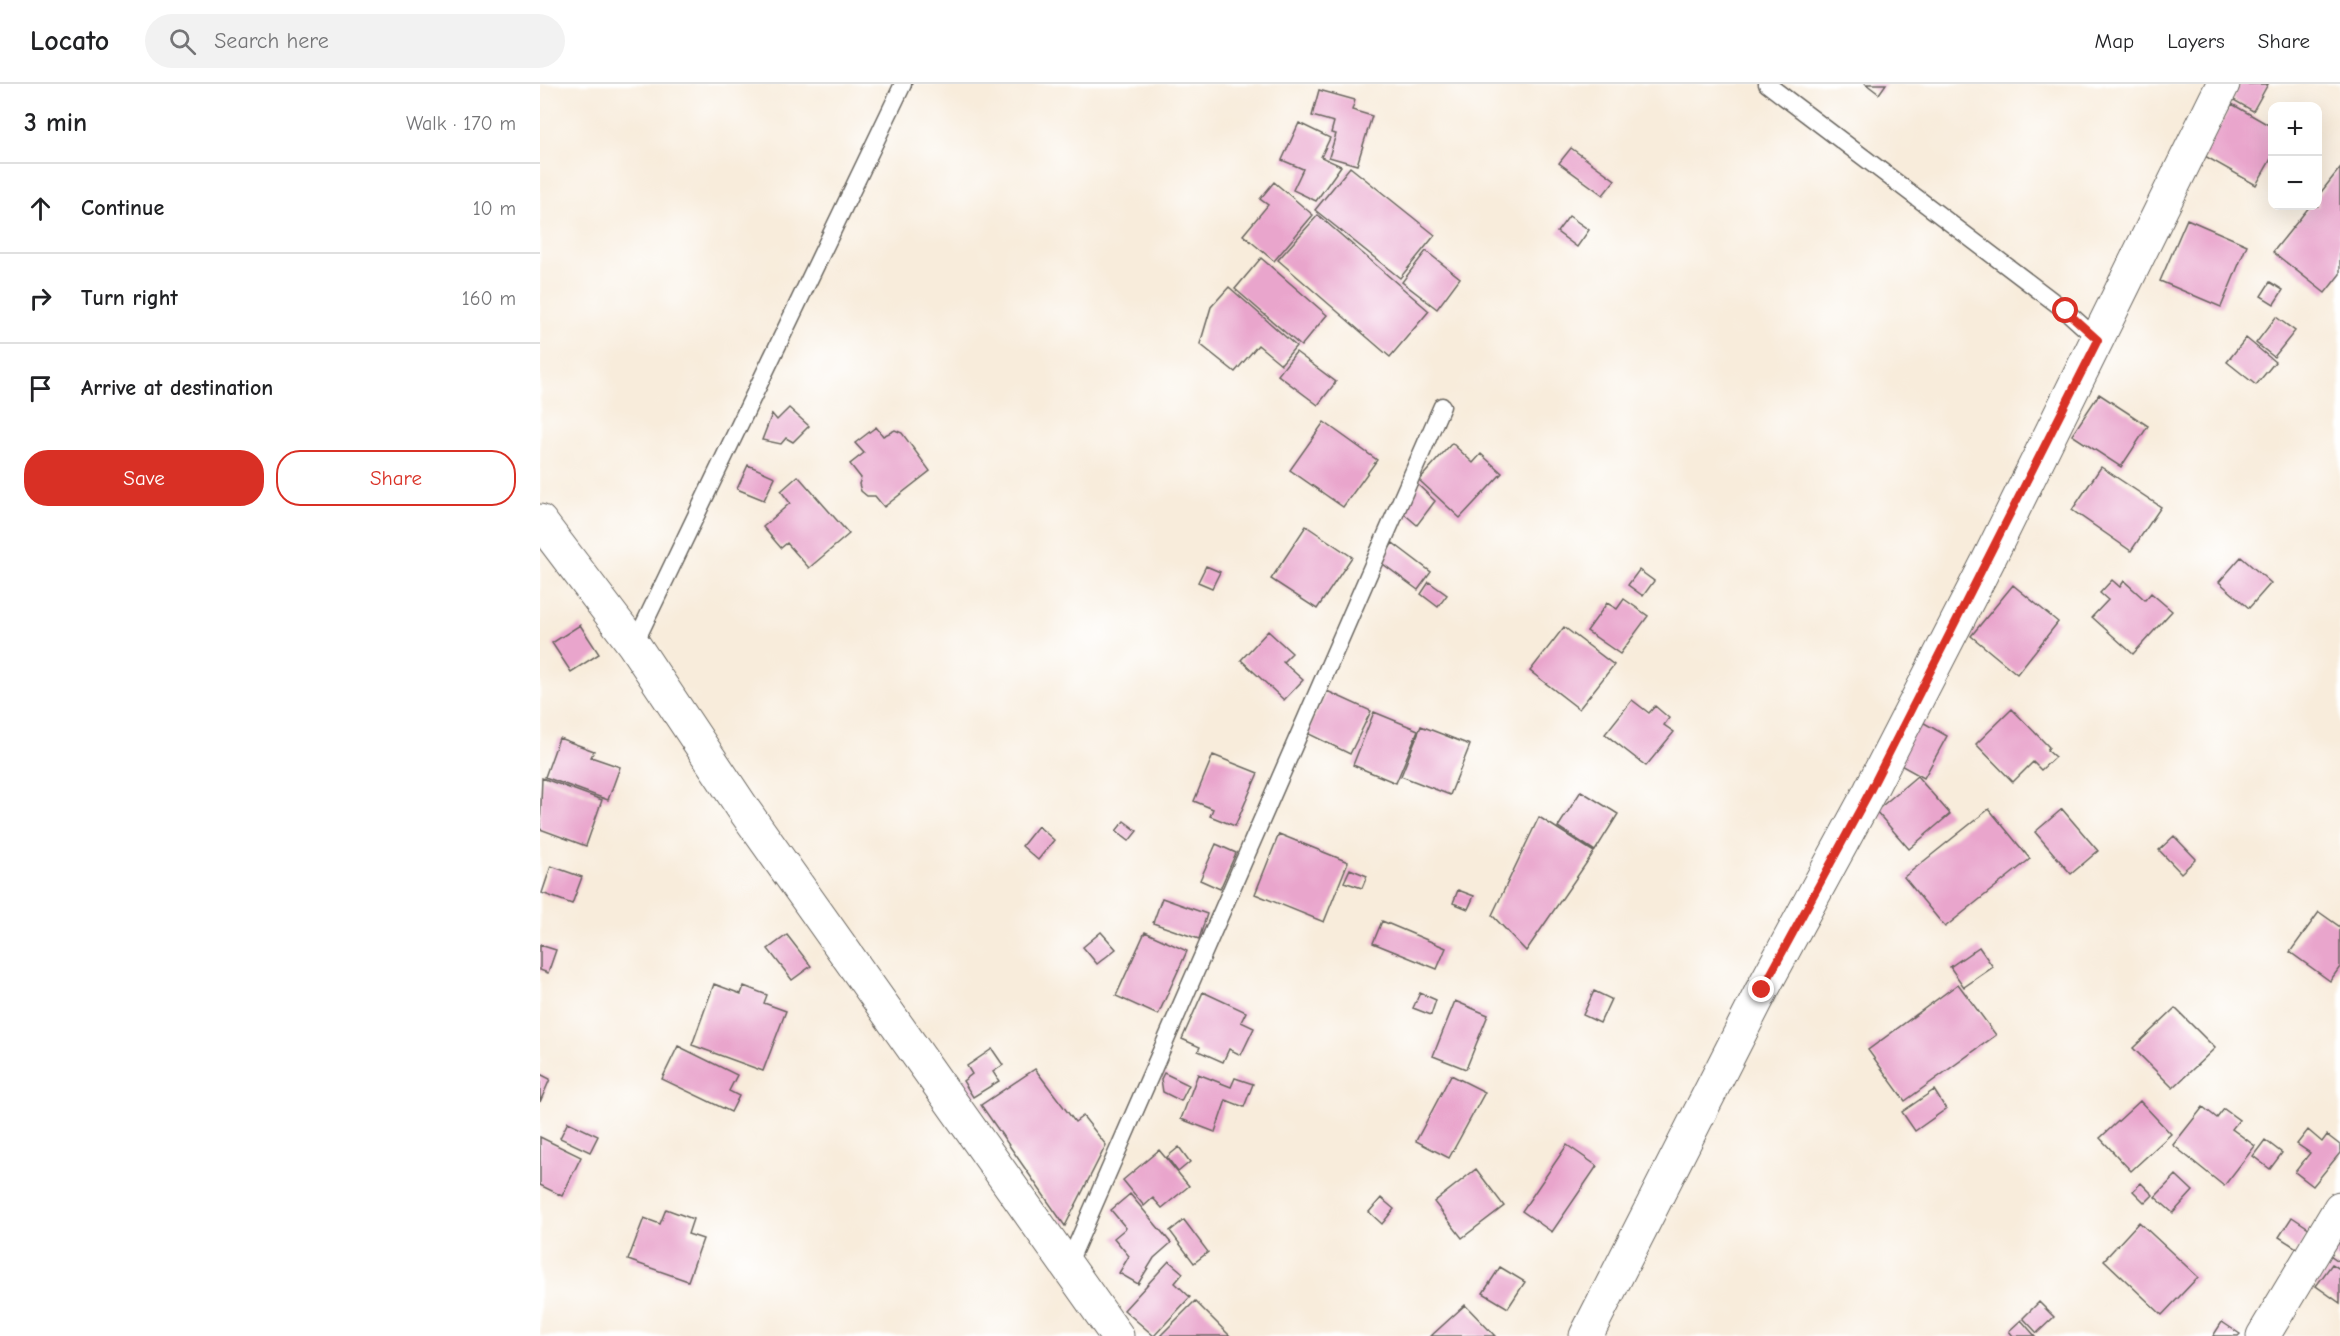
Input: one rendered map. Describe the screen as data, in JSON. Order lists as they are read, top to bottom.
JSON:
{
  "page": {
    "header": "Locato",
    "search": "Search here",
    "nav": ["Map", "Layers", "Share"],
    "heading": ["3 min", "Walk · 170 m"],
    "map_buttons": ["+", "−"],
    "list": [
      ["Continue", "10 m"],
      ["Turn right", "160 m"],
      "Arrive at destination"
    ],
    "buttons": ["Save", "Share"]
  }
}
